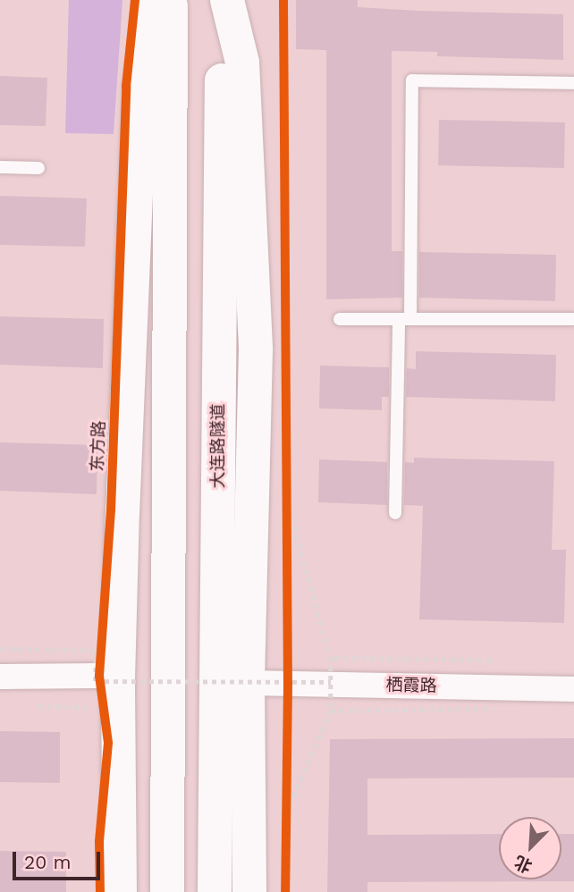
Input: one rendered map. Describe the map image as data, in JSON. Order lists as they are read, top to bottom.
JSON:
{
  "streets": {
    "main road": ["东方路", "大连路隧道"],
    "street": ["栖霞路"]
  },
  "scale_bar": "20 m",
  "north": "bottom left"
}
